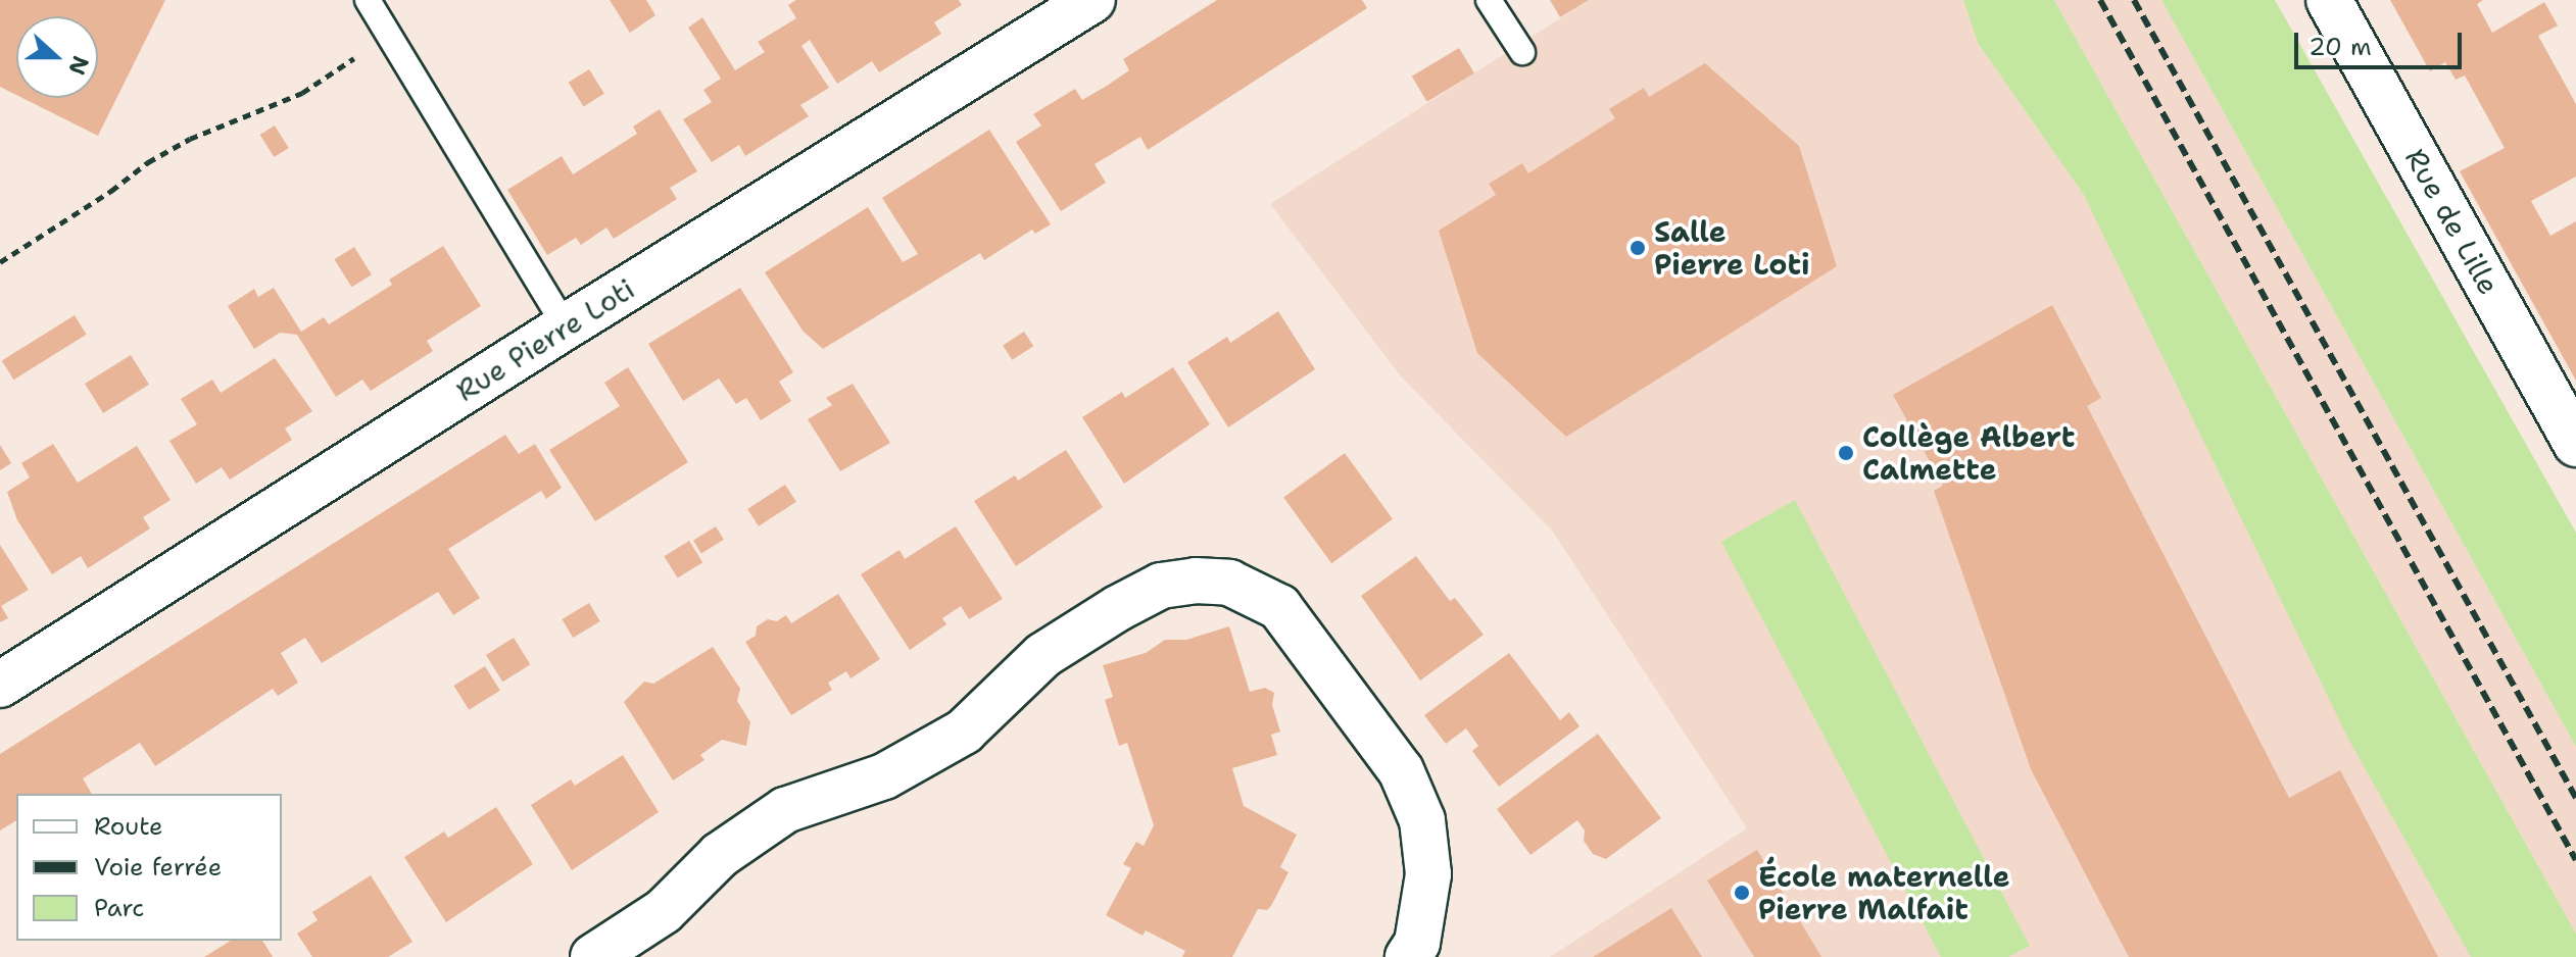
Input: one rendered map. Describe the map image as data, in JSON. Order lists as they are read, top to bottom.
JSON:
{
  "streets": {
    "street": ["Rue de Lille", "Rue Pierre Loti"]
  },
  "places": ["Salle Pierre Loti", "Collège Albert Calmette", "École maternelle Pierre Malfait"],
  "legend": ["Route", "Voie ferrée", "Parc"],
  "scale_bar": "20 m",
  "north": "right"
}
